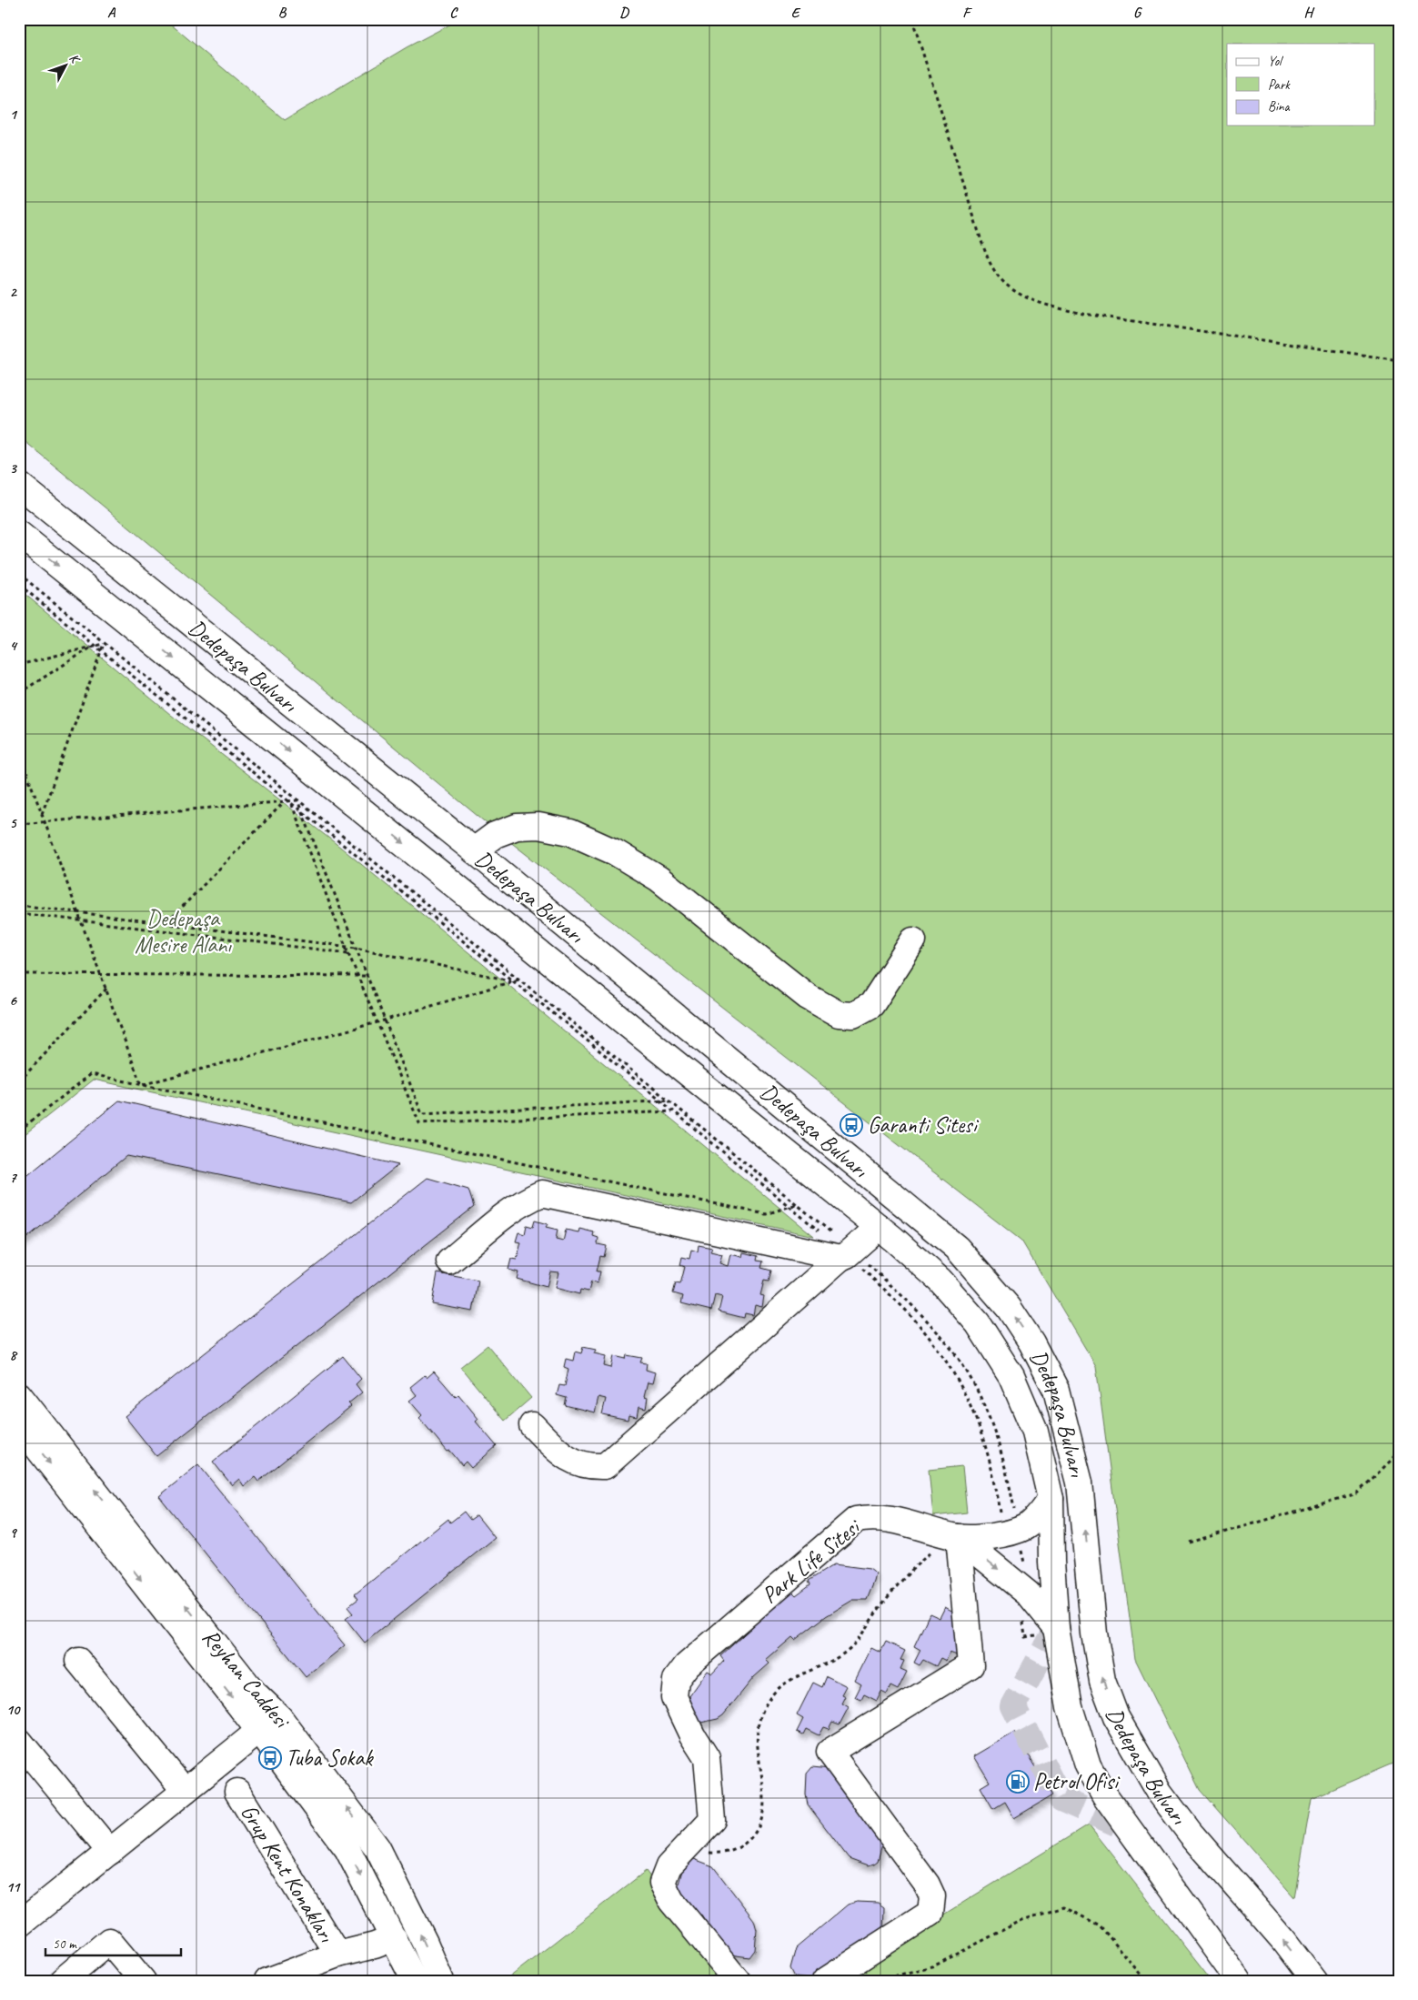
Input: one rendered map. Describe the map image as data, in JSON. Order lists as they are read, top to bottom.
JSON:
{
  "streets": {
    "main road": [
      "Dedepaşa Bulvarı",
      "Park Life Sitesi",
      "Reyhan Caddesi",
      "Grup Kent Konakları"
    ]
  },
  "crossings": [
    ["Reyhan Caddesi", "Grup Kent Konakları"]
  ],
  "parks": ["Dedepaşa Mesire Alanı"],
  "places": {
    "bus stop": ["Garanti Sitesi", "Tuba Sokak"],
    "fuel station": ["Petrol Ofisi"]
  },
  "legend": ["Yol", "Park", "Bina"],
  "scale_bar": "50 m",
  "north": "top right",
  "grid": {
    "columns": [
      "A",
      "B",
      "C",
      "D",
      "E",
      "F",
      "G",
      "H"
    ],
    "rows": [
      "1",
      "2",
      "3",
      "4",
      "5",
      "6",
      "7",
      "8",
      "9",
      "10",
      "11"
    ]
  }
}
